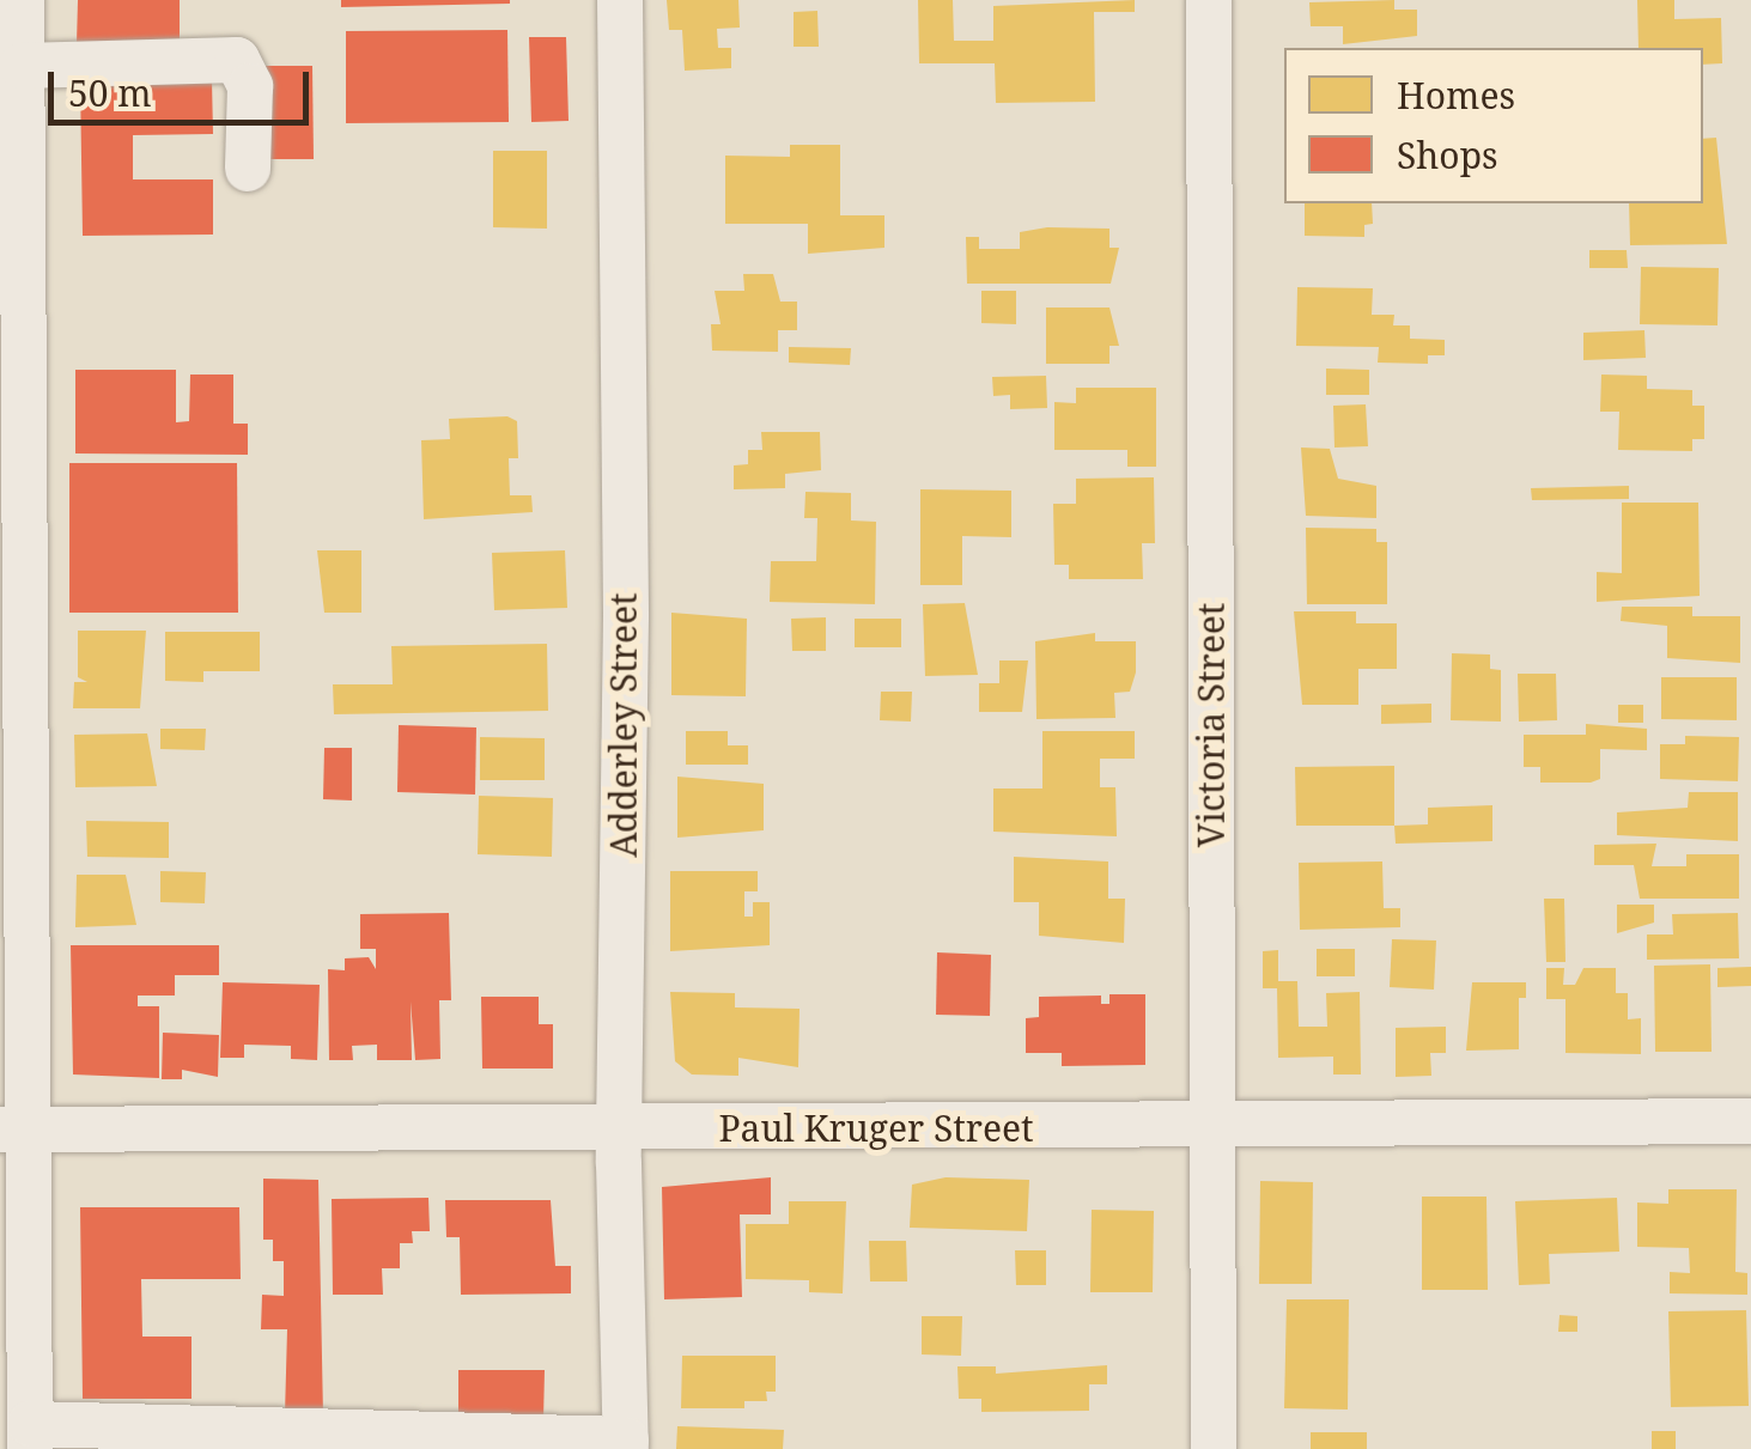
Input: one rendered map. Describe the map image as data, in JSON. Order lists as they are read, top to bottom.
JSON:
{
  "streets": {
    "street": ["Adderley Street", "Victoria Street", "Paul Kruger Street"]
  },
  "crossings": [
    ["Adderley Street", "Paul Kruger Street"],
    ["Victoria Street", "Paul Kruger Street"]
  ],
  "legend": ["Homes", "Shops"],
  "scale_bar": "50 m"
}
